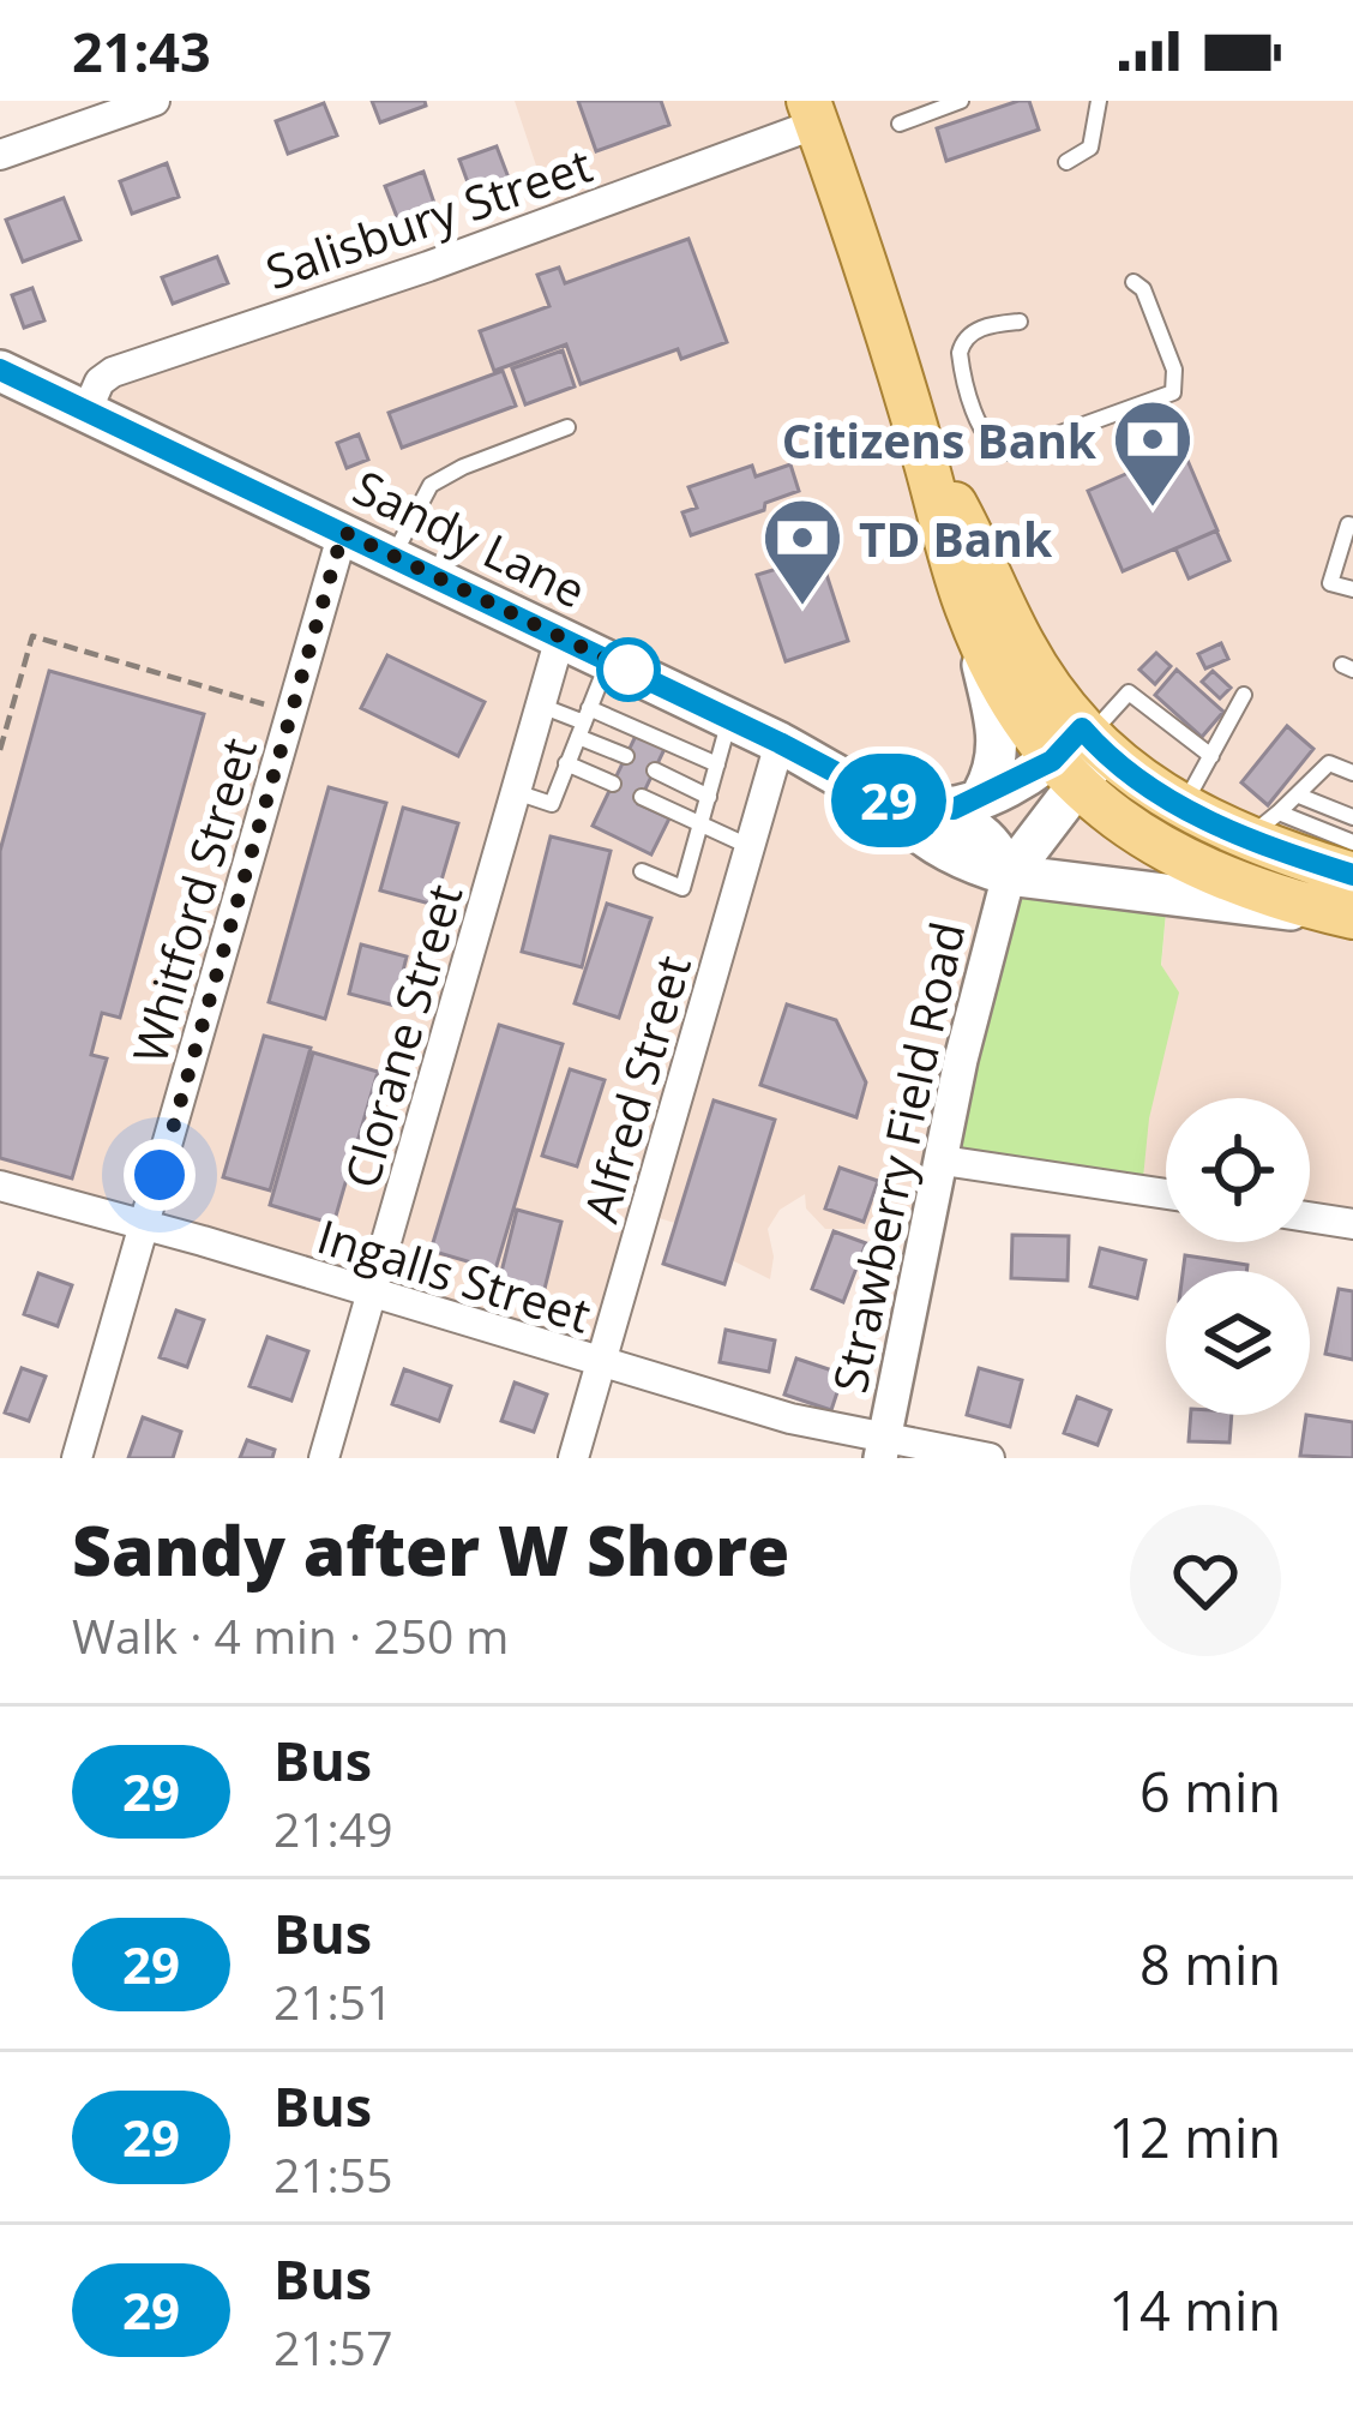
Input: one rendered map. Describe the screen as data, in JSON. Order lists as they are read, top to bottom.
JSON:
{
  "streets": {
    "main road": ["Sandy Lane"],
    "street": [
      "Salisbury Street",
      "Whitford Street",
      "Clorane Street",
      "Alfred Street",
      "Strawberry Field Road",
      "Ingalls Street"
    ]
  },
  "crossings": [
    ["Salisbury Street", "Sandy Lane"],
    ["Sandy Lane", "Whitford Street"],
    ["Sandy Lane", "Clorane Street"],
    ["Sandy Lane", "Alfred Street"],
    ["Sandy Lane", "Strawberry Field Road"],
    ["Whitford Street", "Ingalls Street"],
    ["Clorane Street", "Ingalls Street"],
    ["Alfred Street", "Ingalls Street"],
    ["Strawberry Field Road", "Ingalls Street"]
  ],
  "places": {
    "bank": ["Citizens Bank", "TD Bank"]
  },
  "lines": ["bus line 29"],
  "page": {
    "status": "21:43",
    "on_map": "29",
    "heading": ["Sandy after W Shore", "Walk · 4 min · 250 m"],
    "list": [
      {
        "mark": "29",
        "name": "Bus",
        "note": "21:49",
        "value": "6 min"
      },
      {
        "mark": "29",
        "name": "Bus",
        "note": "21:51",
        "value": "8 min"
      },
      {
        "mark": "29",
        "name": "Bus",
        "note": "21:55",
        "value": "12 min"
      },
      {
        "mark": "29",
        "name": "Bus",
        "note": "21:57",
        "value": "14 min"
      }
    ]
  }
}
